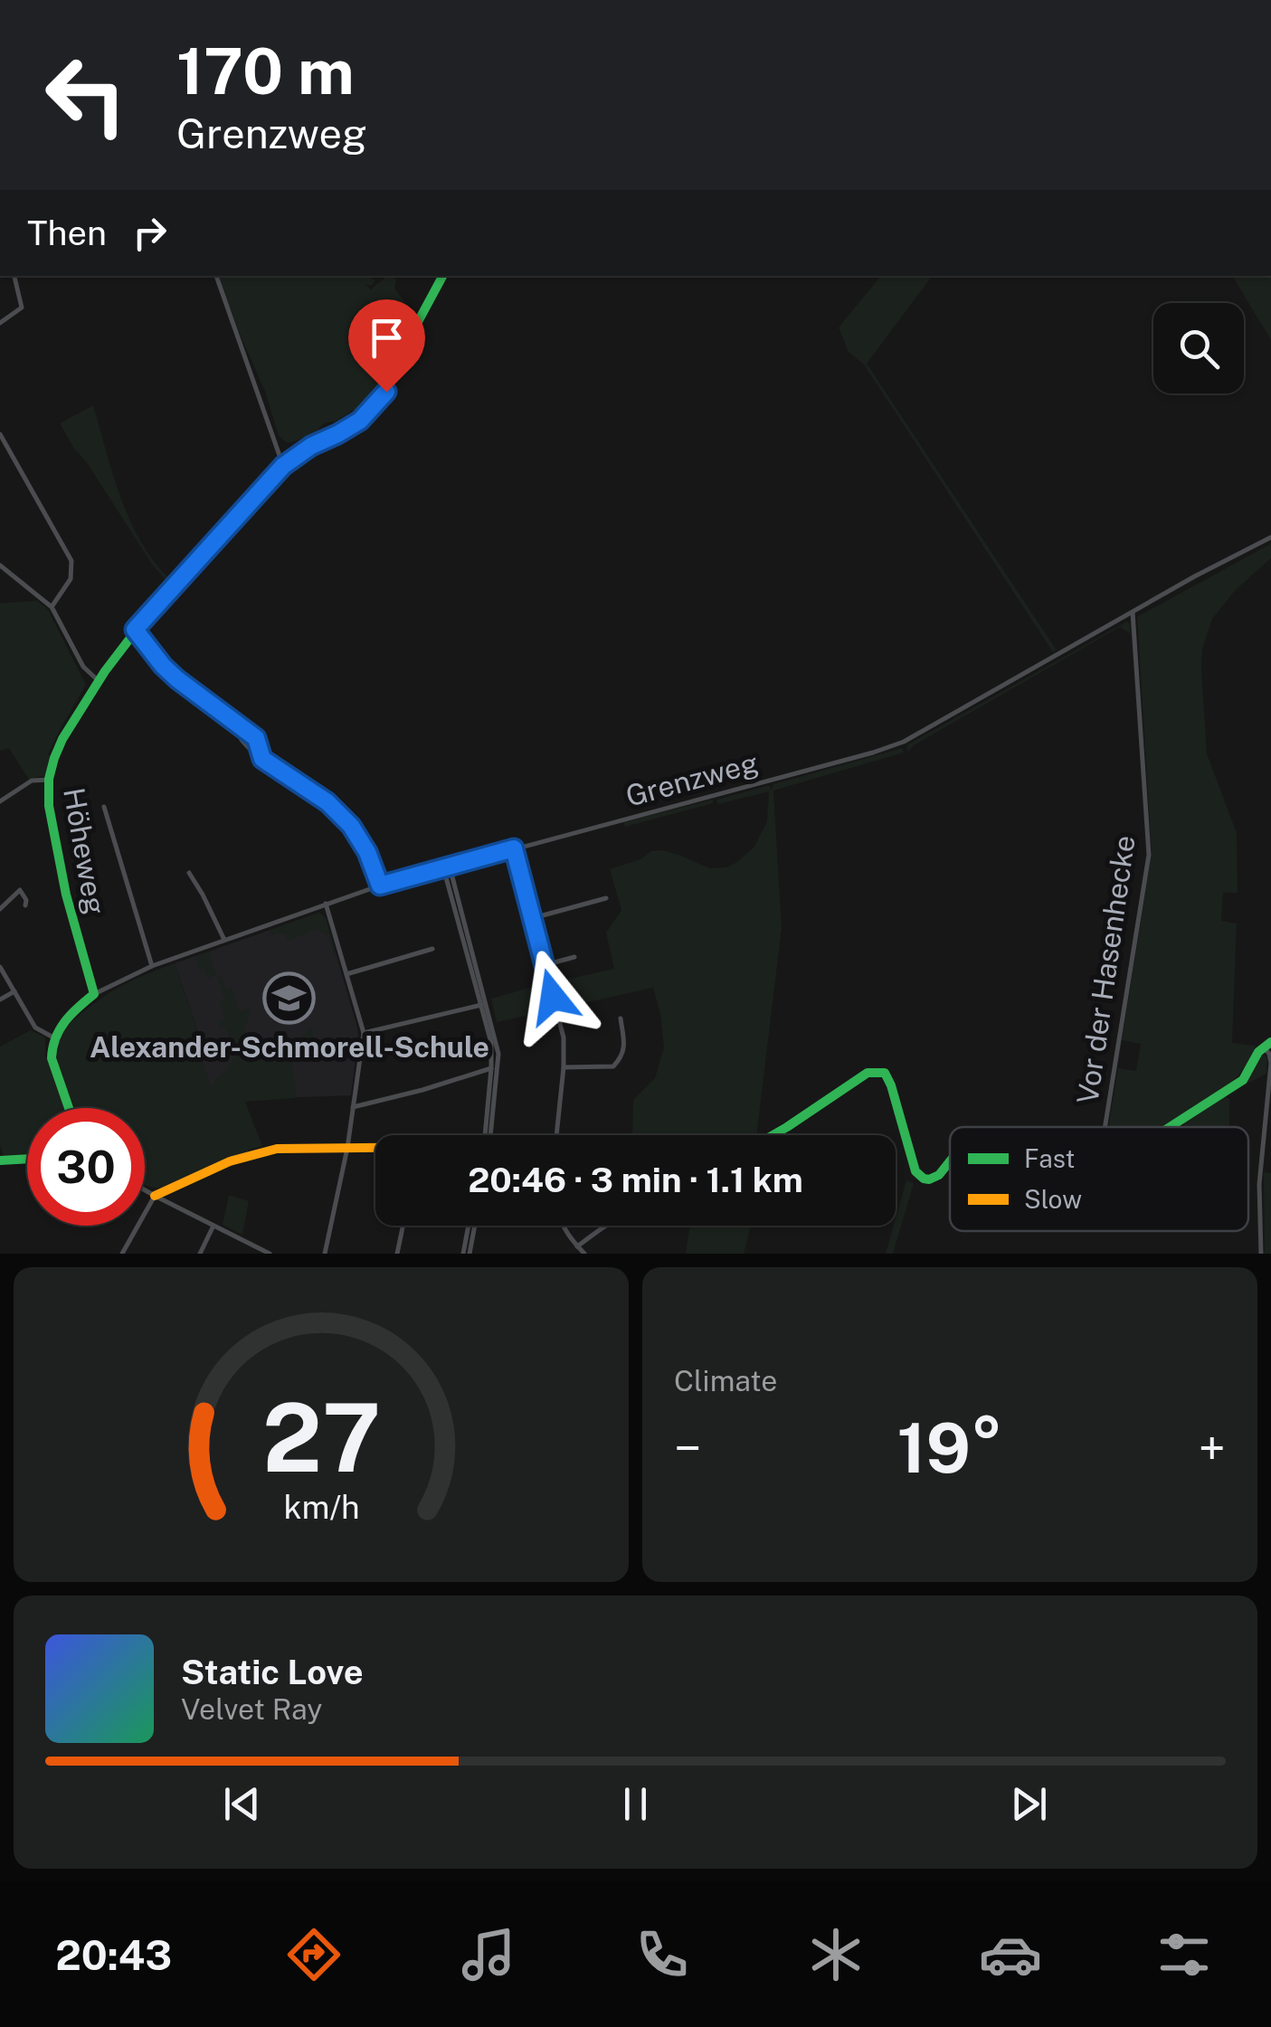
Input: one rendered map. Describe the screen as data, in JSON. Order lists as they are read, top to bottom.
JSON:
{
  "streets": {
    "street": ["Grenzweg", "Höheweg", "Vor der Hasenhecke"]
  },
  "crossings": [
    ["Grenzweg", "Höheweg"],
    ["Grenzweg", "Vor der Hasenhecke"]
  ],
  "places": {
    "school or university": ["Alexander-Schmorell-Schule"]
  },
  "legend": ["Fast", "Slow"],
  "page": {
    "turn": ["170 m", "Grenzweg"],
    "then": "Then",
    "limit": "30",
    "trip": "20:46 · 3 min · 1.1 km",
    "tile": "Climate",
    "heat": ["−", "19°", "+"],
    "song": ["Static Love", "Velvet Ray"],
    "tabs": "20:43",
    "gauge": ["27", "km/h"]
  }
}
